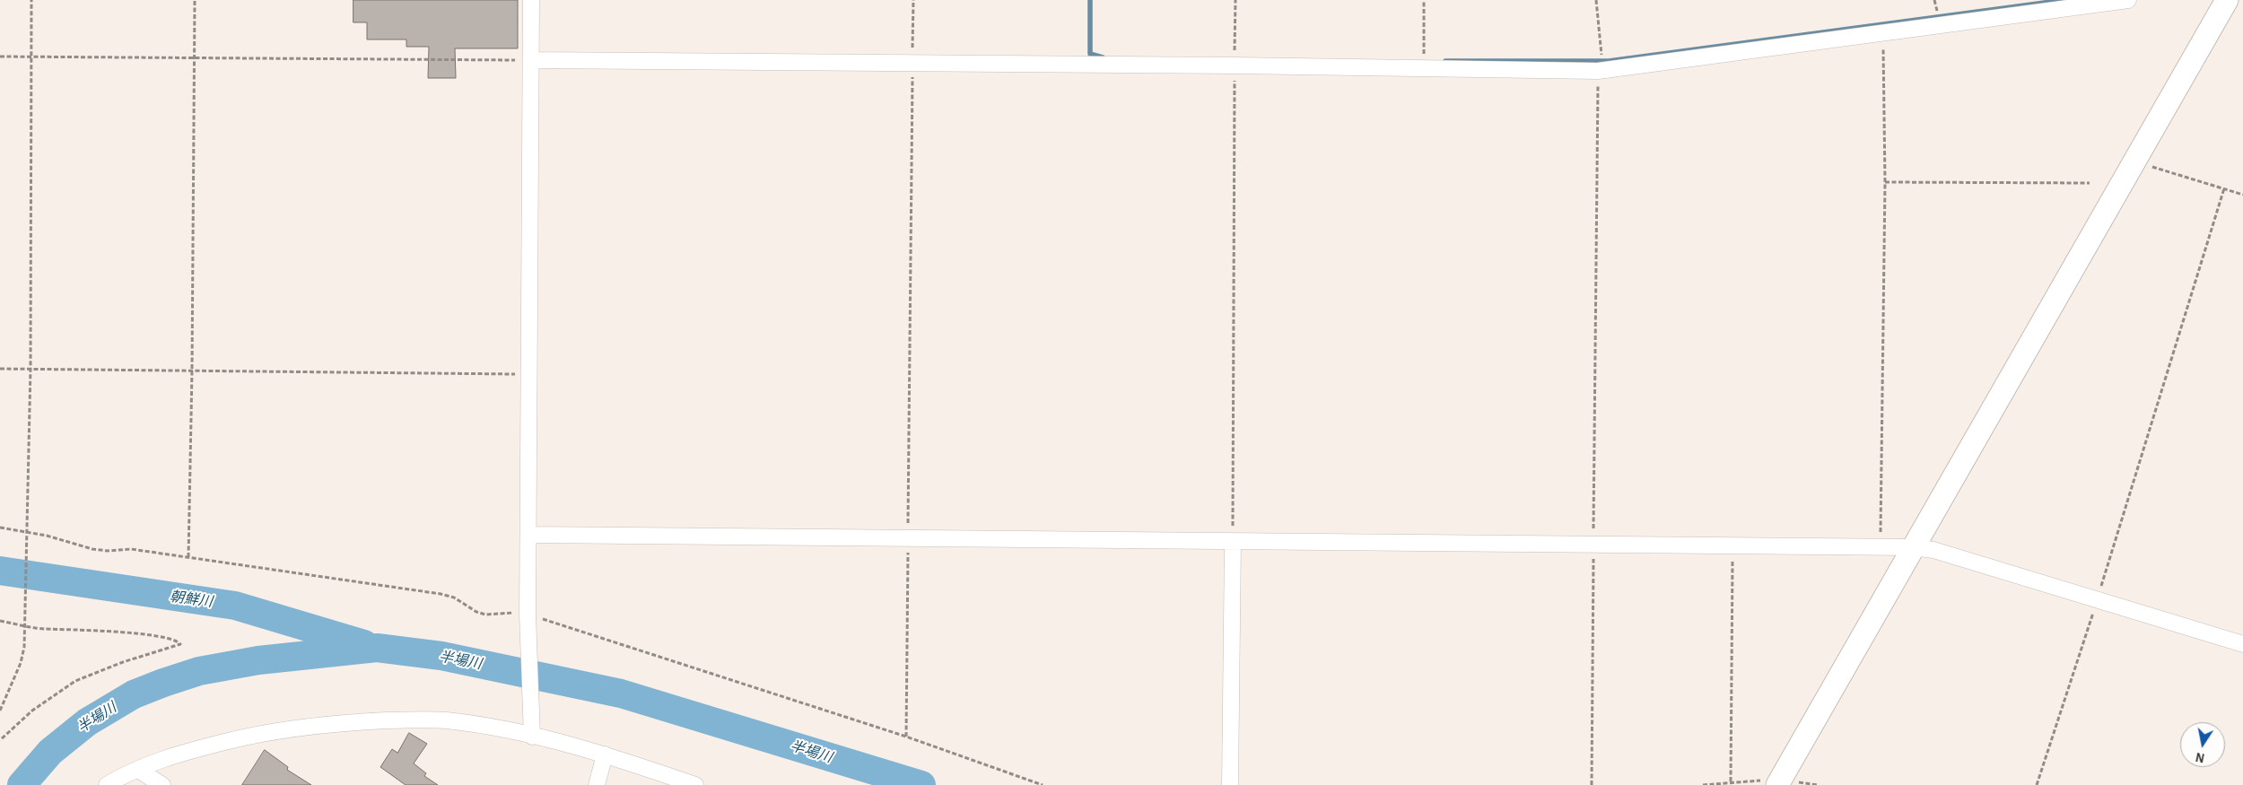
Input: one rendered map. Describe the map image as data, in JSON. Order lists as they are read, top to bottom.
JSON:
{
  "water": ["朝鮮川", "半場川"],
  "north": "bottom"
}
